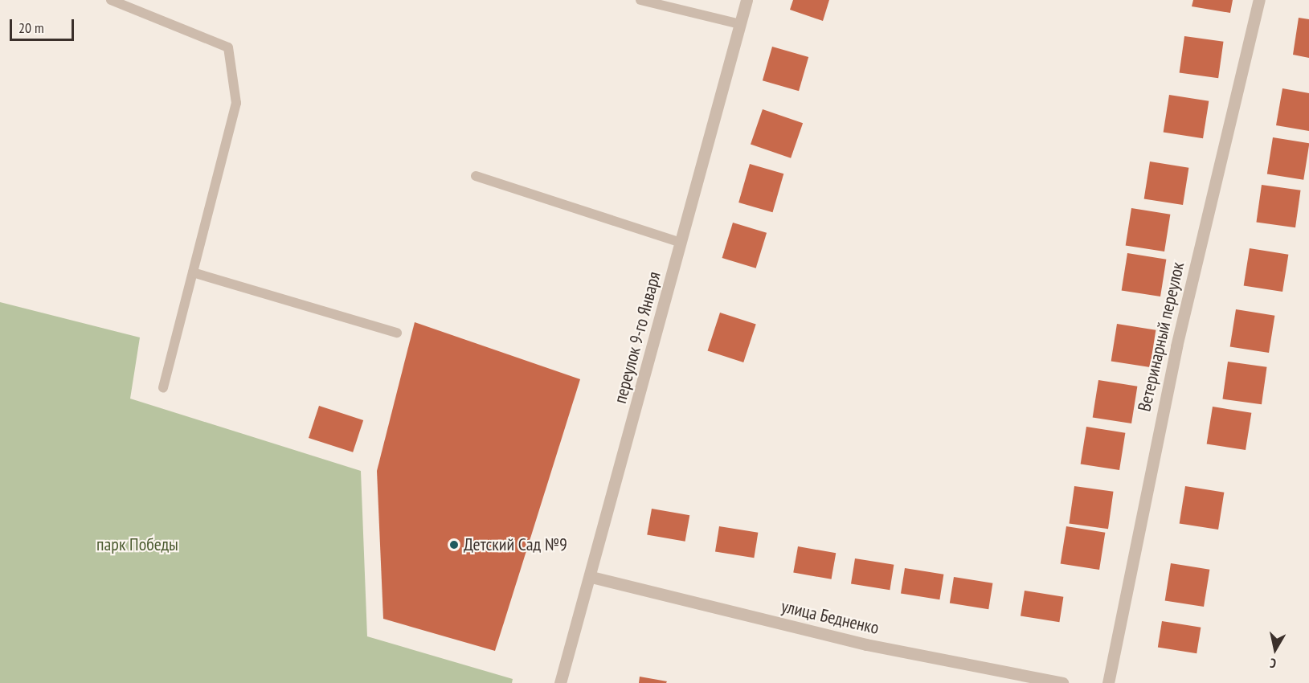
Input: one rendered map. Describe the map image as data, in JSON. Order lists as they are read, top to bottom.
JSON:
{
  "streets": {
    "street": ["Ветеринарный переулок", "переулок 9-го Января", "улица Бедненко"]
  },
  "crossings": [
    ["переулок 9-го Января", "улица Бедненко"]
  ],
  "parks": ["парк Победы"],
  "places": ["Детский Сад №9"],
  "scale_bar": "20 m",
  "north": "bottom"
}
